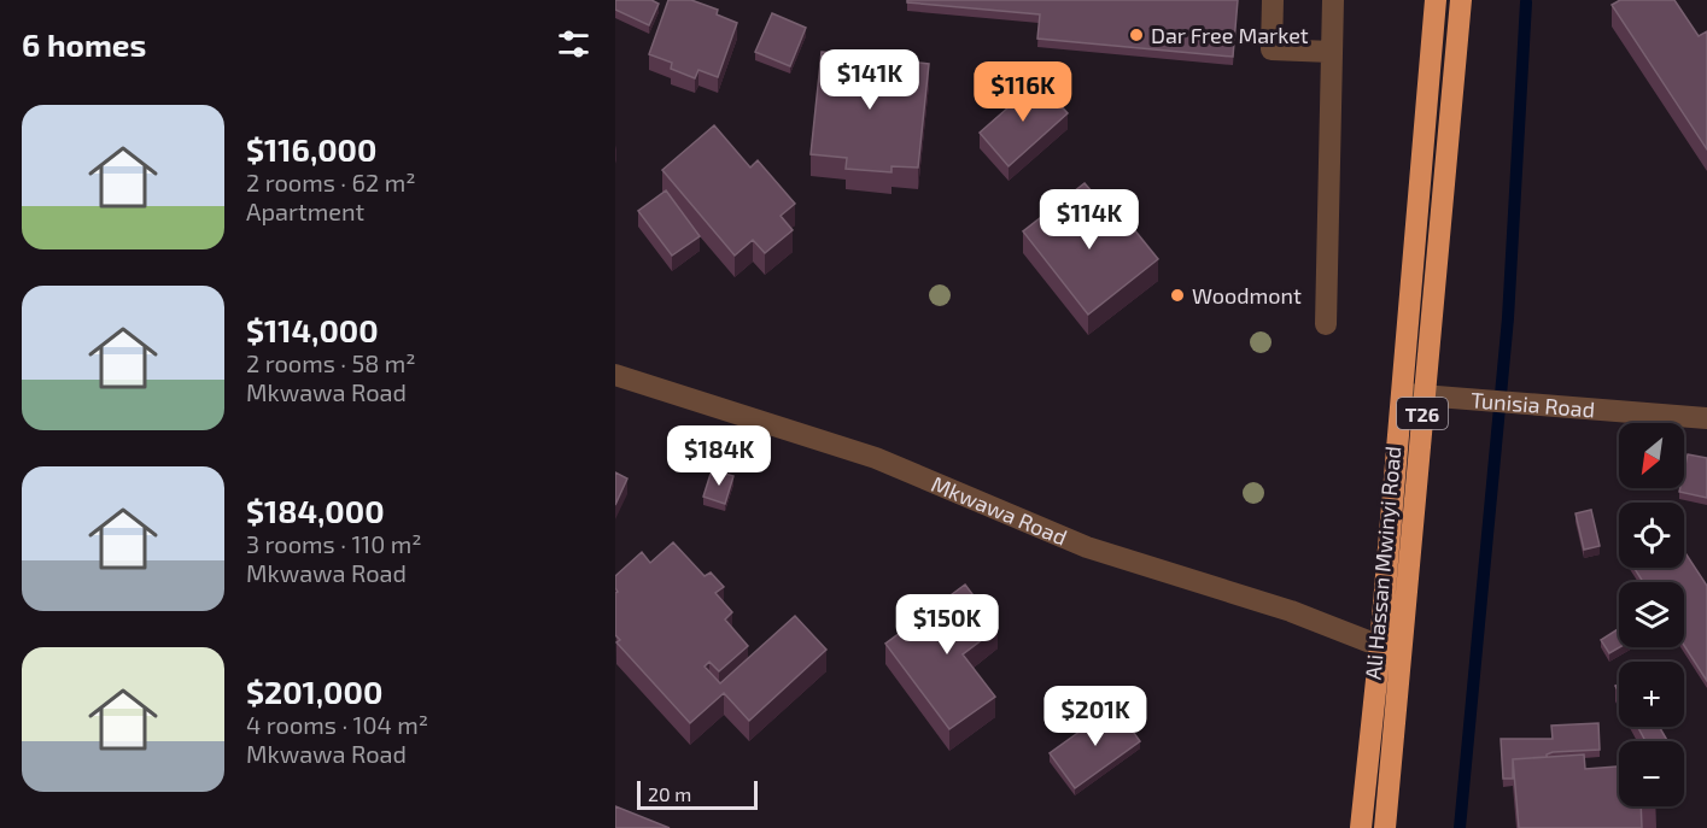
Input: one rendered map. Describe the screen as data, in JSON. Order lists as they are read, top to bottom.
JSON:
{
  "streets": {
    "highway": ["T26", "Ali Hassan Mwinyi Road"],
    "street": ["Tunisia Road", "Mkwawa Road"]
  },
  "crossings": [
    ["Tunisia Road", "Ali Hassan Mwinyi Road"],
    ["Mkwawa Road", "Ali Hassan Mwinyi Road"]
  ],
  "places": ["Dar Free Market", "Woodmont"],
  "scale_bar": "20 m",
  "north": "bottom left",
  "page": {
    "heading": "6 homes",
    "price": [
      "$141K",
      "$116K",
      "$114K",
      "$184K",
      "$150K",
      "$201K"
    ],
    "list": [
      {
        "name": "$116,000",
        "note": "2 rooms · 62 m² · Apartment"
      },
      {
        "name": "$114,000",
        "note": "2 rooms · 58 m² · Mkwawa Road"
      },
      {
        "name": "$184,000",
        "note": "3 rooms · 110 m² · Mkwawa Road"
      },
      {
        "name": "$201,000",
        "note": "4 rooms · 104 m² · Mkwawa Road"
      }
    ],
    "map_buttons": ["+", "−"],
    "scale": "20 m"
  }
}
